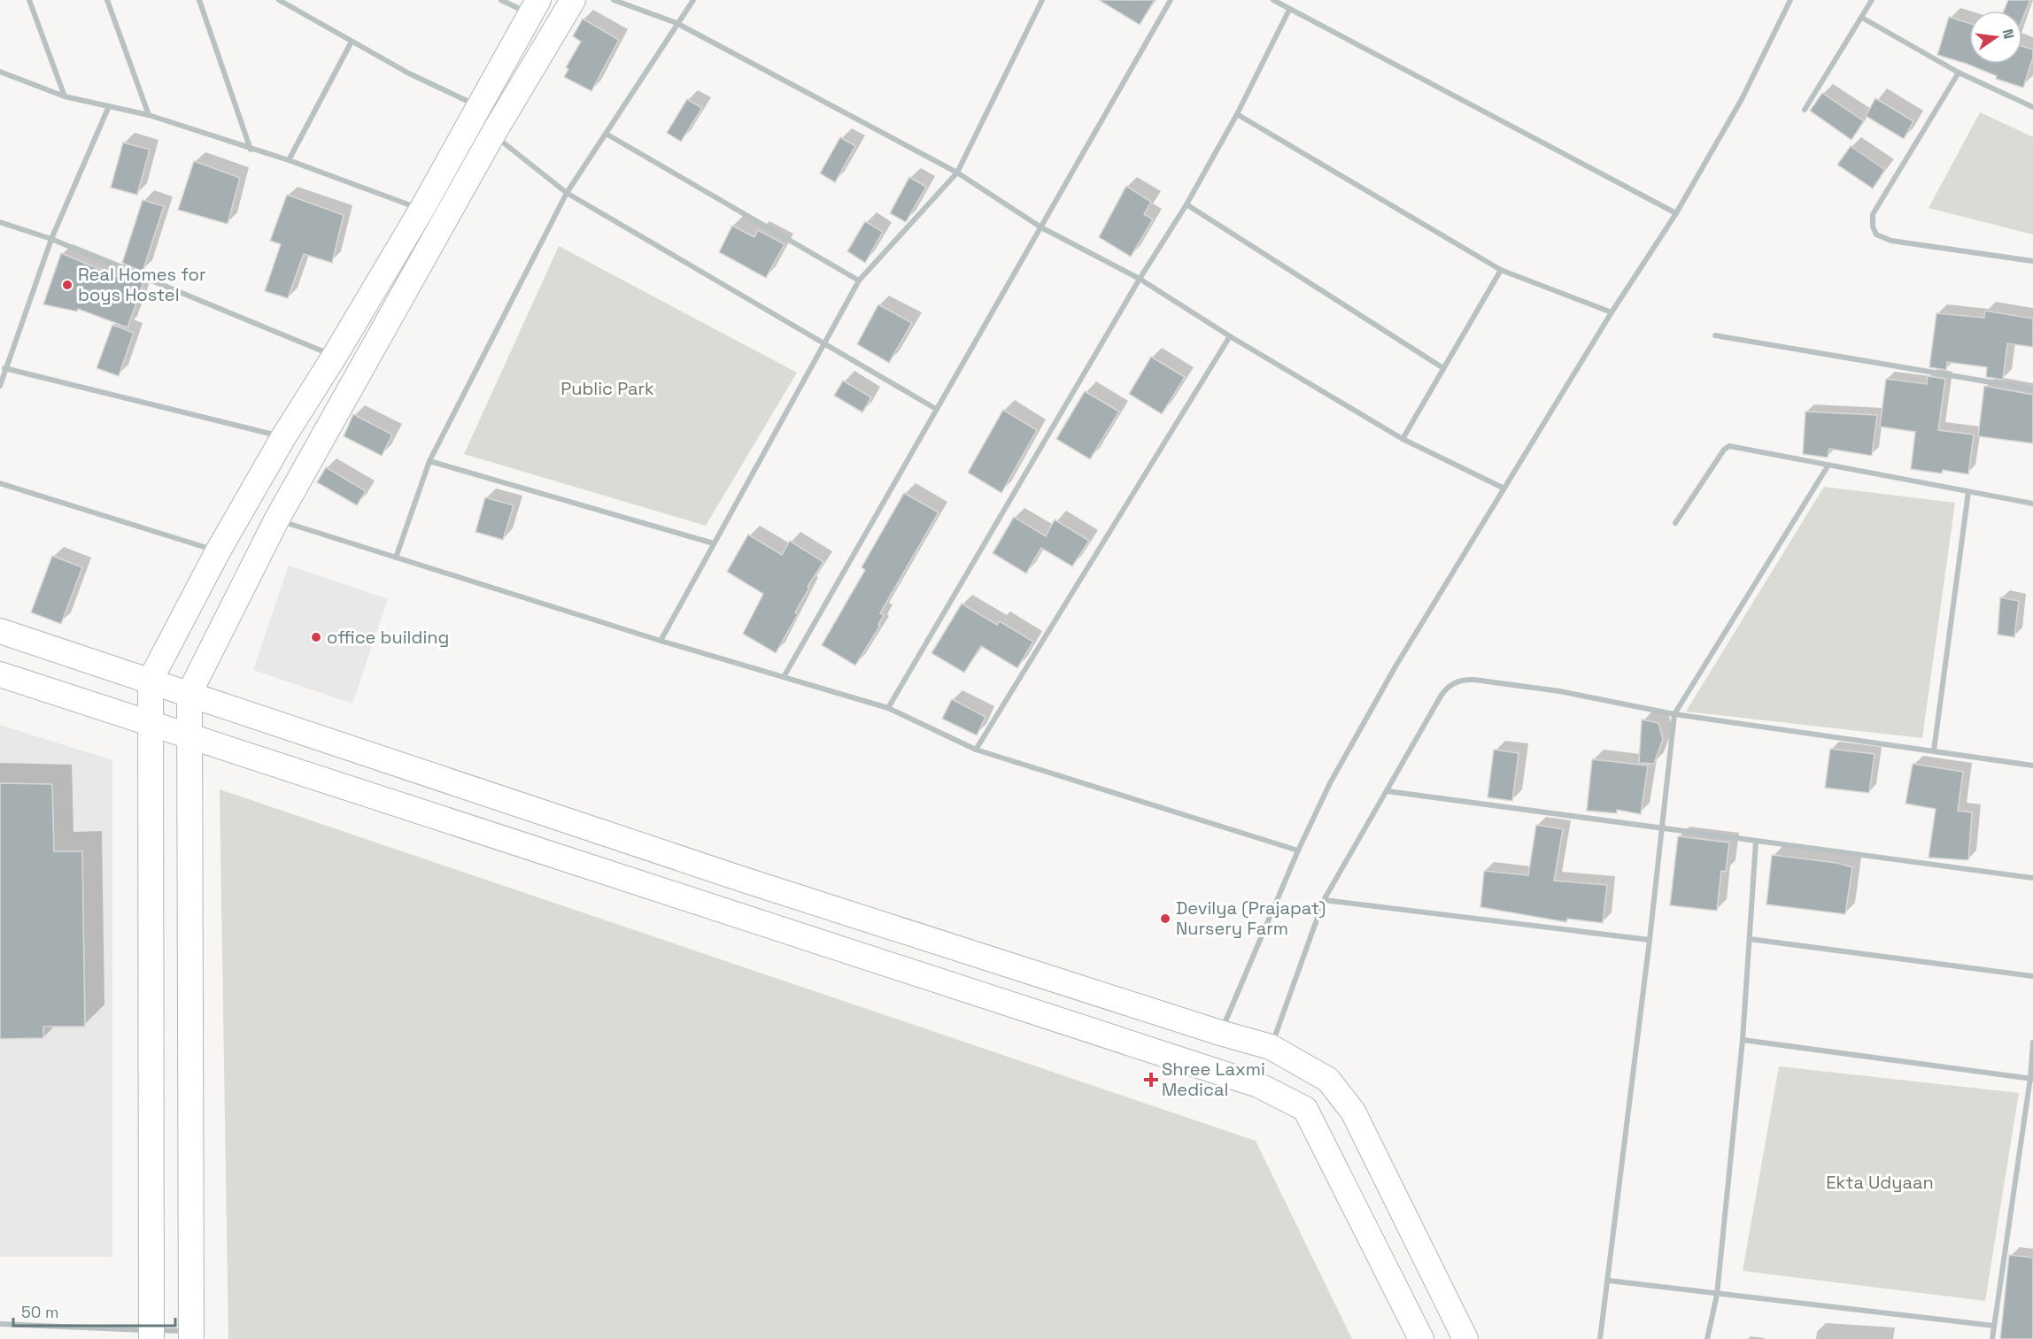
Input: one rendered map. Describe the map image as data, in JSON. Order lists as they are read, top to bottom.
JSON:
{
  "parks": ["Public Park", "Ekta Udyaan"],
  "places": {
    "other": ["Real Homes for boys Hostel", "office building", "Devilya (Prajapat) Nursery Farm"],
    "health": ["Shree Laxmi Medical"]
  },
  "scale_bar": "50 m",
  "north": "right"
}
